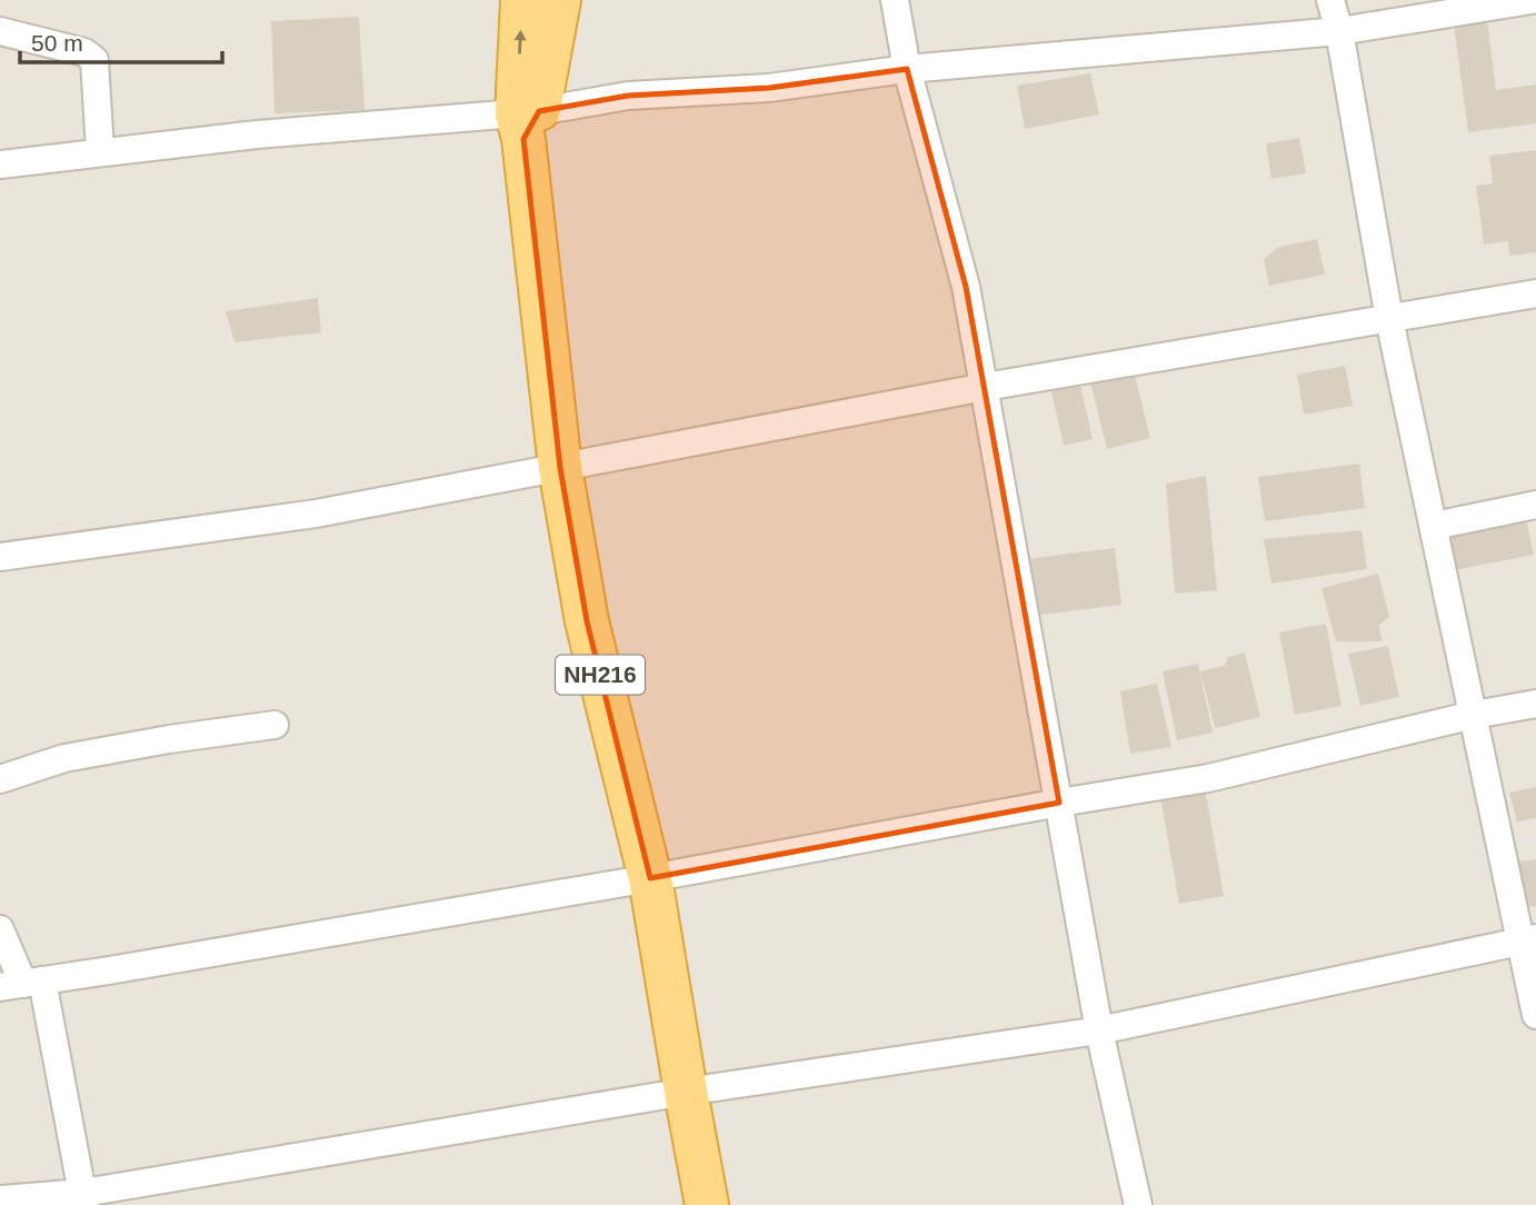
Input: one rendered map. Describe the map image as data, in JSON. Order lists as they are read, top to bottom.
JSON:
{
  "streets": {
    "highway": ["NH216"]
  },
  "scale_bar": "50 m"
}
